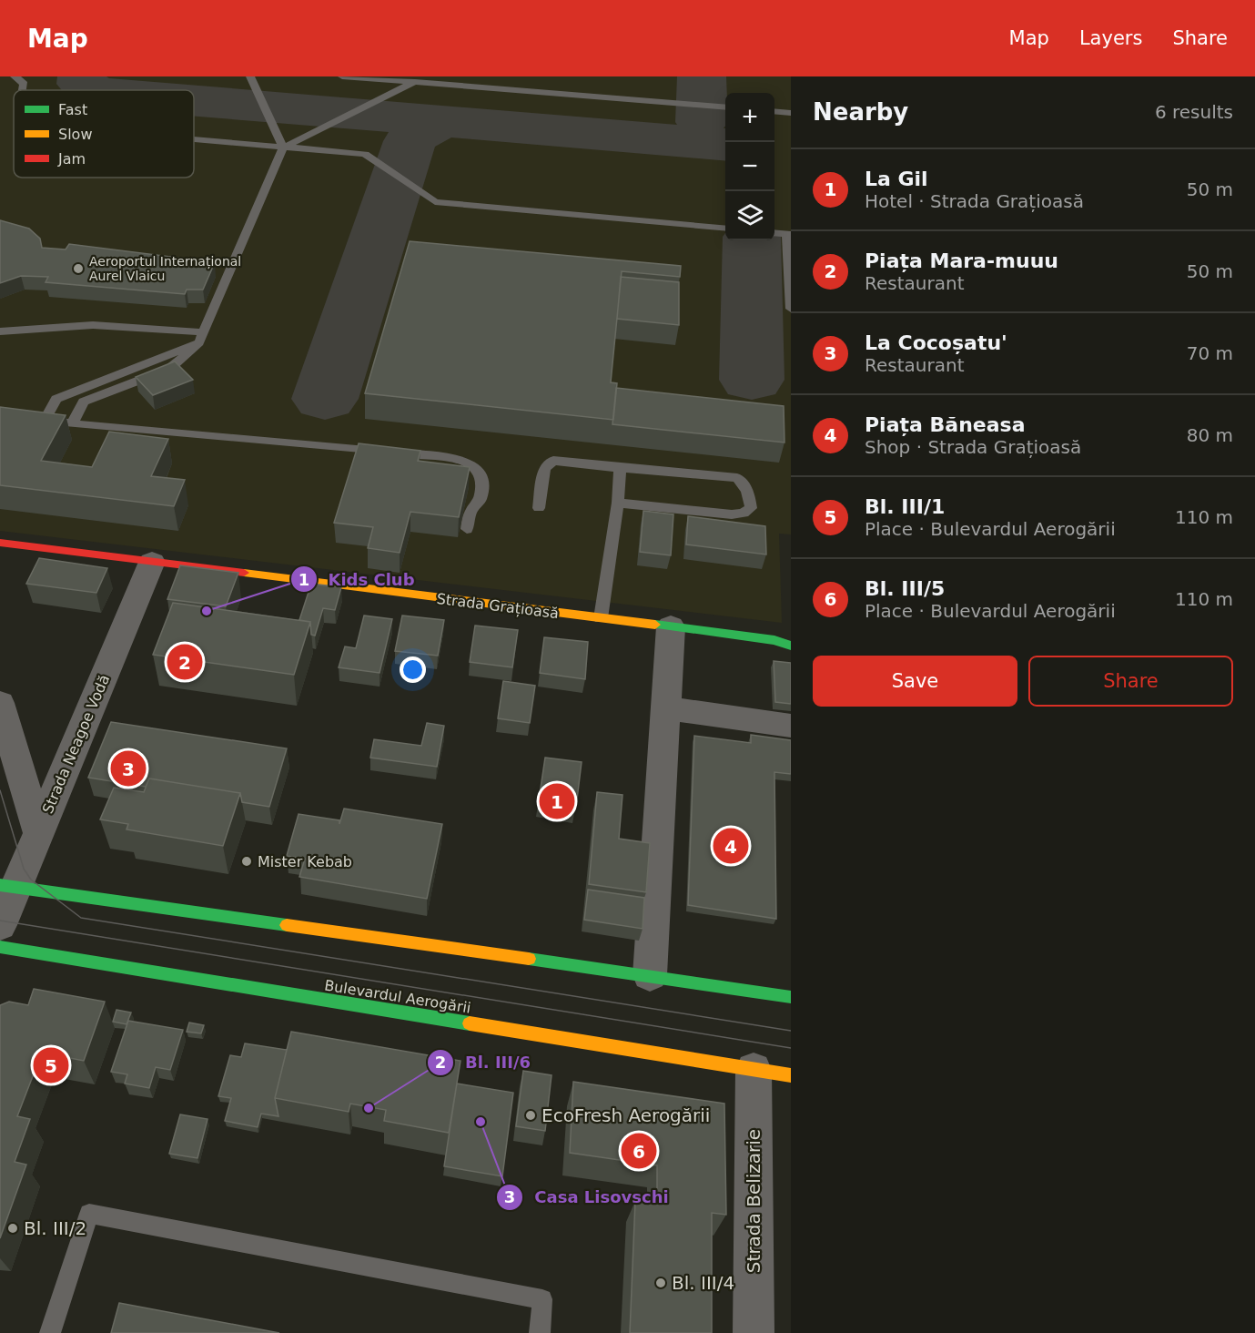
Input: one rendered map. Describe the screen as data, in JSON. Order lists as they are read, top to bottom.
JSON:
{
  "streets": {
    "main road": ["Strada Grațioasă", "Bulevardul Aerogării"],
    "street": ["Strada Neagoe Vodă", "Strada Belizarie"]
  },
  "crossings": [
    ["Strada Grațioasă", "Strada Neagoe Vodă"],
    ["Bulevardul Aerogării", "Strada Belizarie"]
  ],
  "places": [
    "Aeroportul Internațional Aurel Vlaicu",
    "Kids Club",
    "Mister Kebab",
    "Bl. III/6",
    "EcoFresh Aerogării",
    "Casa Lisovschi",
    "Bl. III/2",
    "Bl. III/4"
  ],
  "legend": ["Fast", "Slow", "Jam"],
  "page": {
    "header": "Map",
    "nav": ["Map", "Layers", "Share"],
    "heading": ["Nearby", "6 results"],
    "map_buttons": ["+", "−"],
    "list": [
      {
        "mark": "1",
        "name": "La Gil",
        "note": "Hotel · Strada Grațioasă",
        "value": "50 m"
      },
      {
        "mark": "2",
        "name": "Piața Mara-muuu",
        "note": "Restaurant",
        "value": "50 m"
      },
      {
        "mark": "3",
        "name": "La Cocoșatu'",
        "note": "Restaurant",
        "value": "70 m"
      },
      {
        "mark": "4",
        "name": "Piața Băneasa",
        "note": "Shop · Strada Grațioasă",
        "value": "80 m"
      },
      {
        "mark": "5",
        "name": "Bl. III/1",
        "note": "Place · Bulevardul Aerogării",
        "value": "110 m"
      },
      {
        "mark": "6",
        "name": "Bl. III/5",
        "note": "Place · Bulevardul Aerogării",
        "value": "110 m"
      }
    ],
    "buttons": ["Save", "Share"],
    "pins": [
      "2",
      "3",
      "1",
      "4",
      "5",
      "6"
    ]
  }
}
